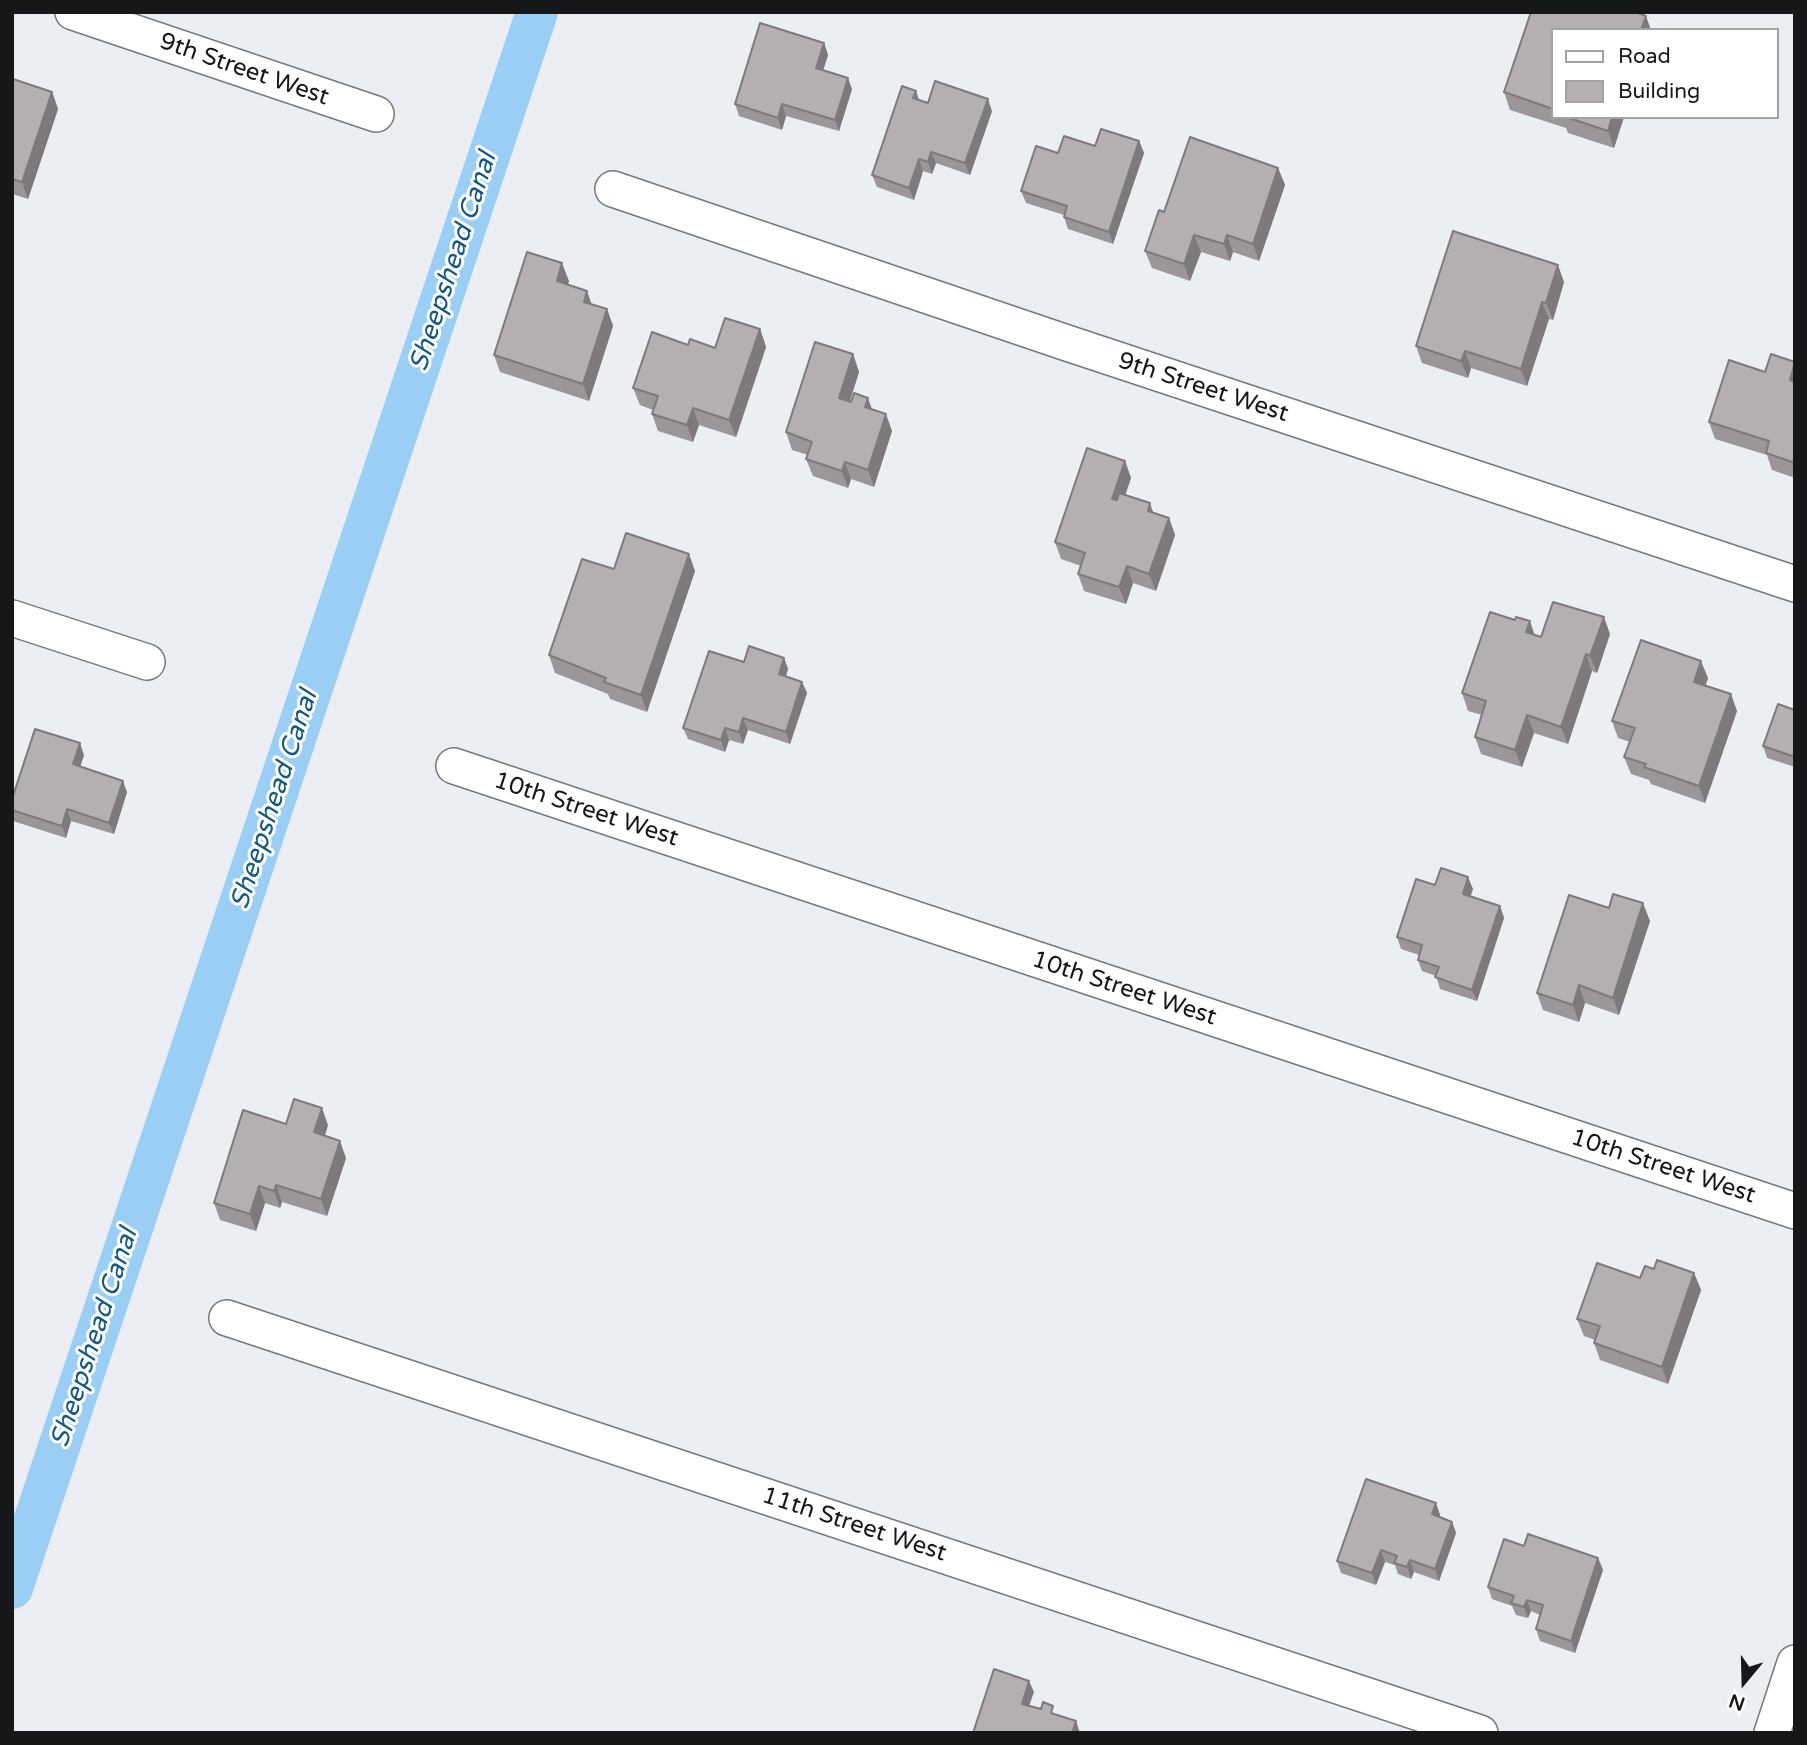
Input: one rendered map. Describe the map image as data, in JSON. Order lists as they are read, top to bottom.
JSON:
{
  "streets": {
    "street": ["9th Street West", "10th Street West", "11th Street West"]
  },
  "water": ["Sheepshead Canal"],
  "legend": ["Road", "Building"],
  "north": "bottom"
}
